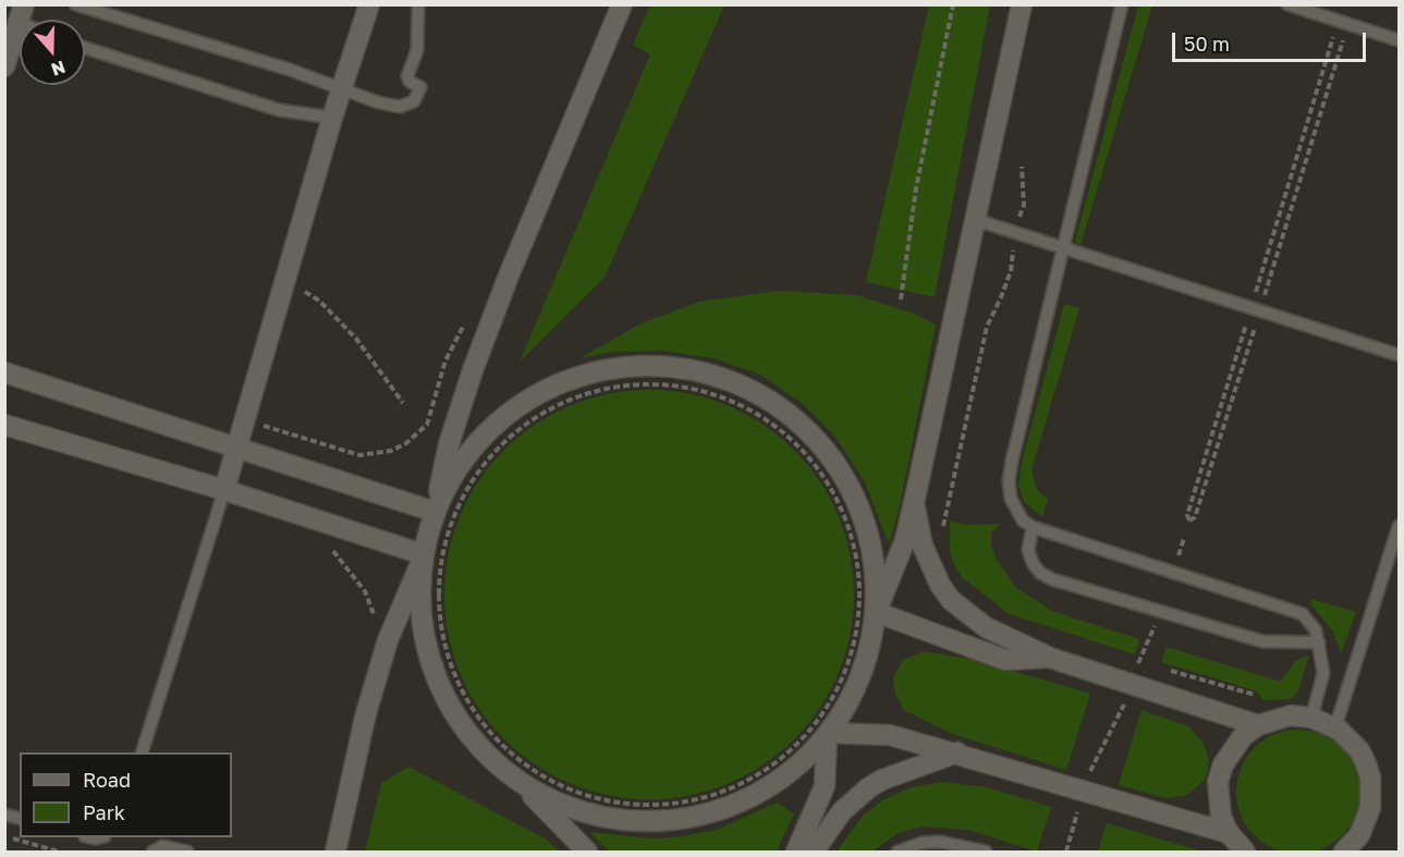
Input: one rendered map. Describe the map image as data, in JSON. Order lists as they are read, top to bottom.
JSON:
{
  "legend": ["Road", "Park"],
  "scale_bar": "50 m",
  "north": "bottom"
}
